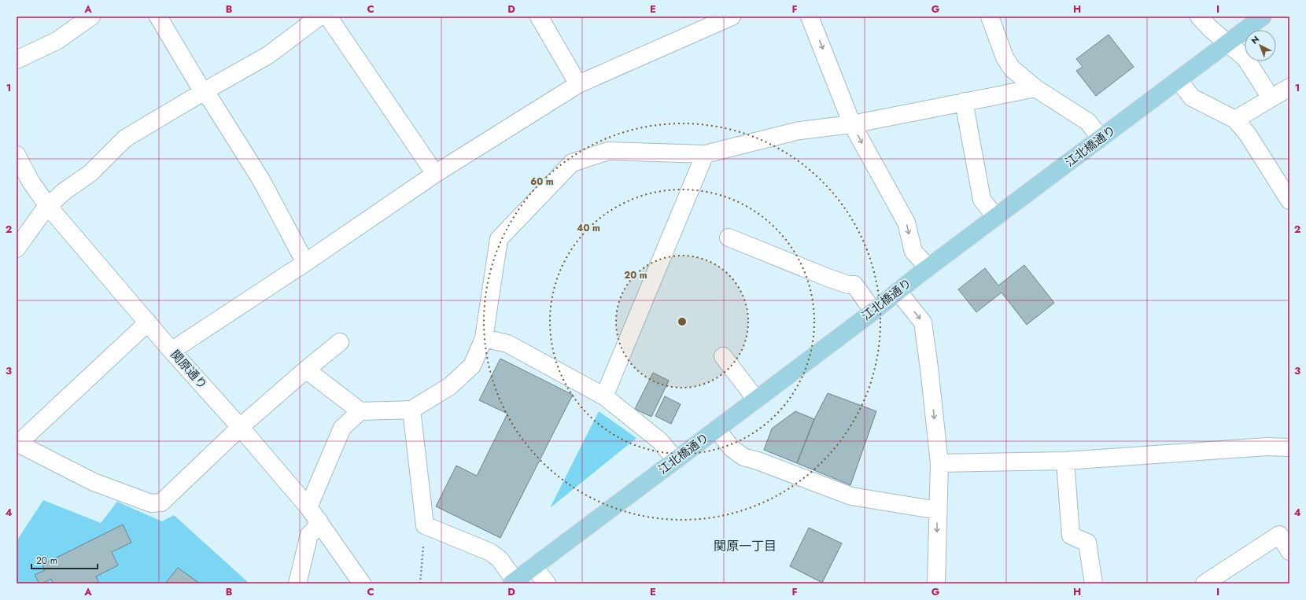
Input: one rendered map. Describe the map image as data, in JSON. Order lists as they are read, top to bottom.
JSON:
{
  "streets": {
    "main road": ["江北橋通り"],
    "street": ["関原通り"]
  },
  "districts": ["関原一丁目"],
  "scale_bar": "20 m",
  "north": "top left",
  "grid": {
    "columns": [
      "A",
      "B",
      "C",
      "D",
      "E",
      "F",
      "G",
      "H",
      "I"
    ],
    "rows": [
      "1",
      "2",
      "3",
      "4"
    ]
  },
  "rings": ["60 m", "40 m", "20 m"]
}
